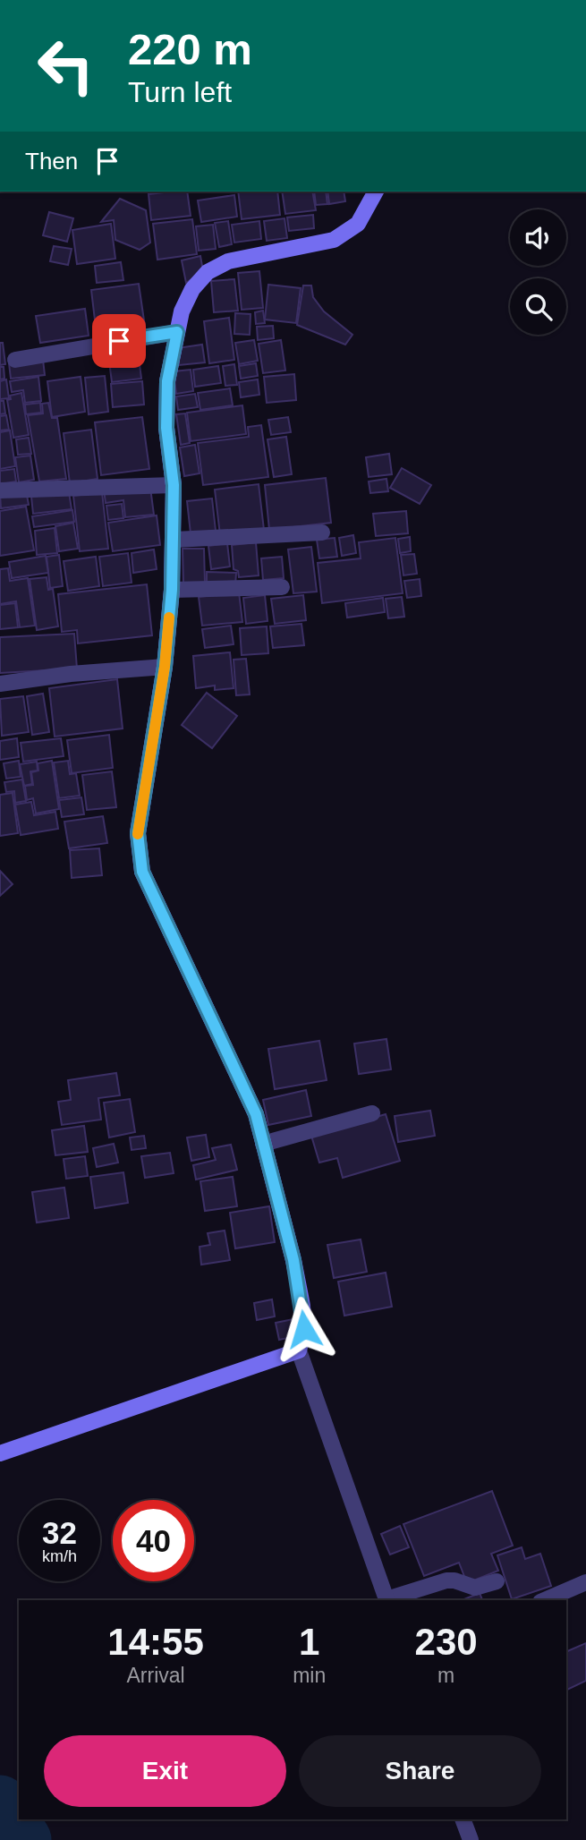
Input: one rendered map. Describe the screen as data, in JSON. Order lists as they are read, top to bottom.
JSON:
{
  "page": {
    "turn": ["220 m", "Turn left"],
    "then": "Then",
    "speed": "32 km/h",
    "limit": "40",
    "eta": [
      "14:55",
      "Arrival",
      "1",
      "min",
      "230",
      "m"
    ],
    "buttons": ["Exit", "Share"]
  }
}
